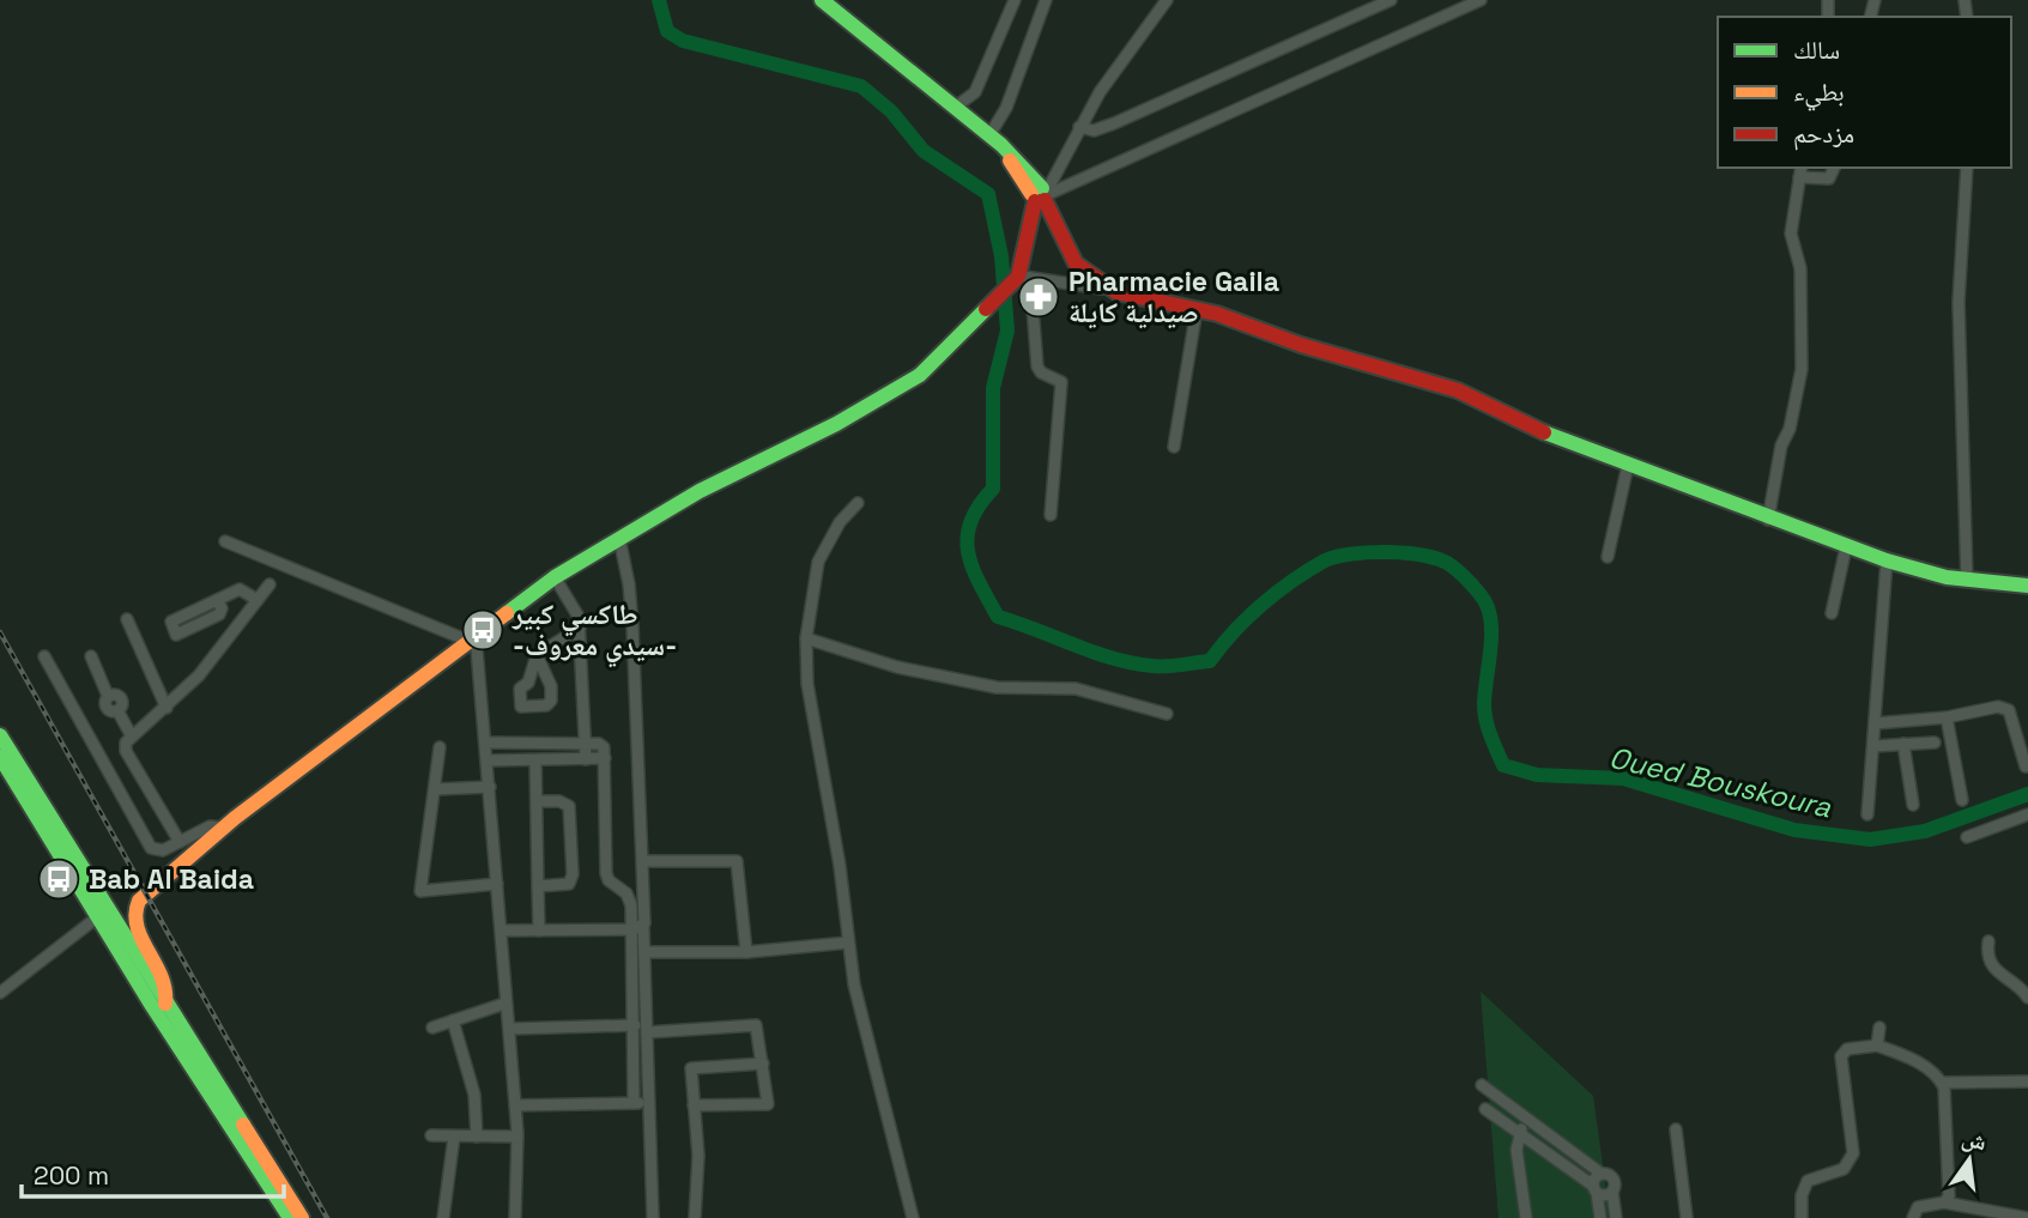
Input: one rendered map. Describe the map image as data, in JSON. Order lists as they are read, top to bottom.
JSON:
{
  "water": ["Oued Bouskoura"],
  "places": {
    "pharmacy": ["Pharmacie Gaila صيدلية كايلة"],
    "bus stop": ["طاكسي كبير -سيدي معروف-", "Bab Al Baida"]
  },
  "legend": ["سالك", "بطيء", "مزدحم"],
  "scale_bar": "200 m",
  "north": "top"
}
